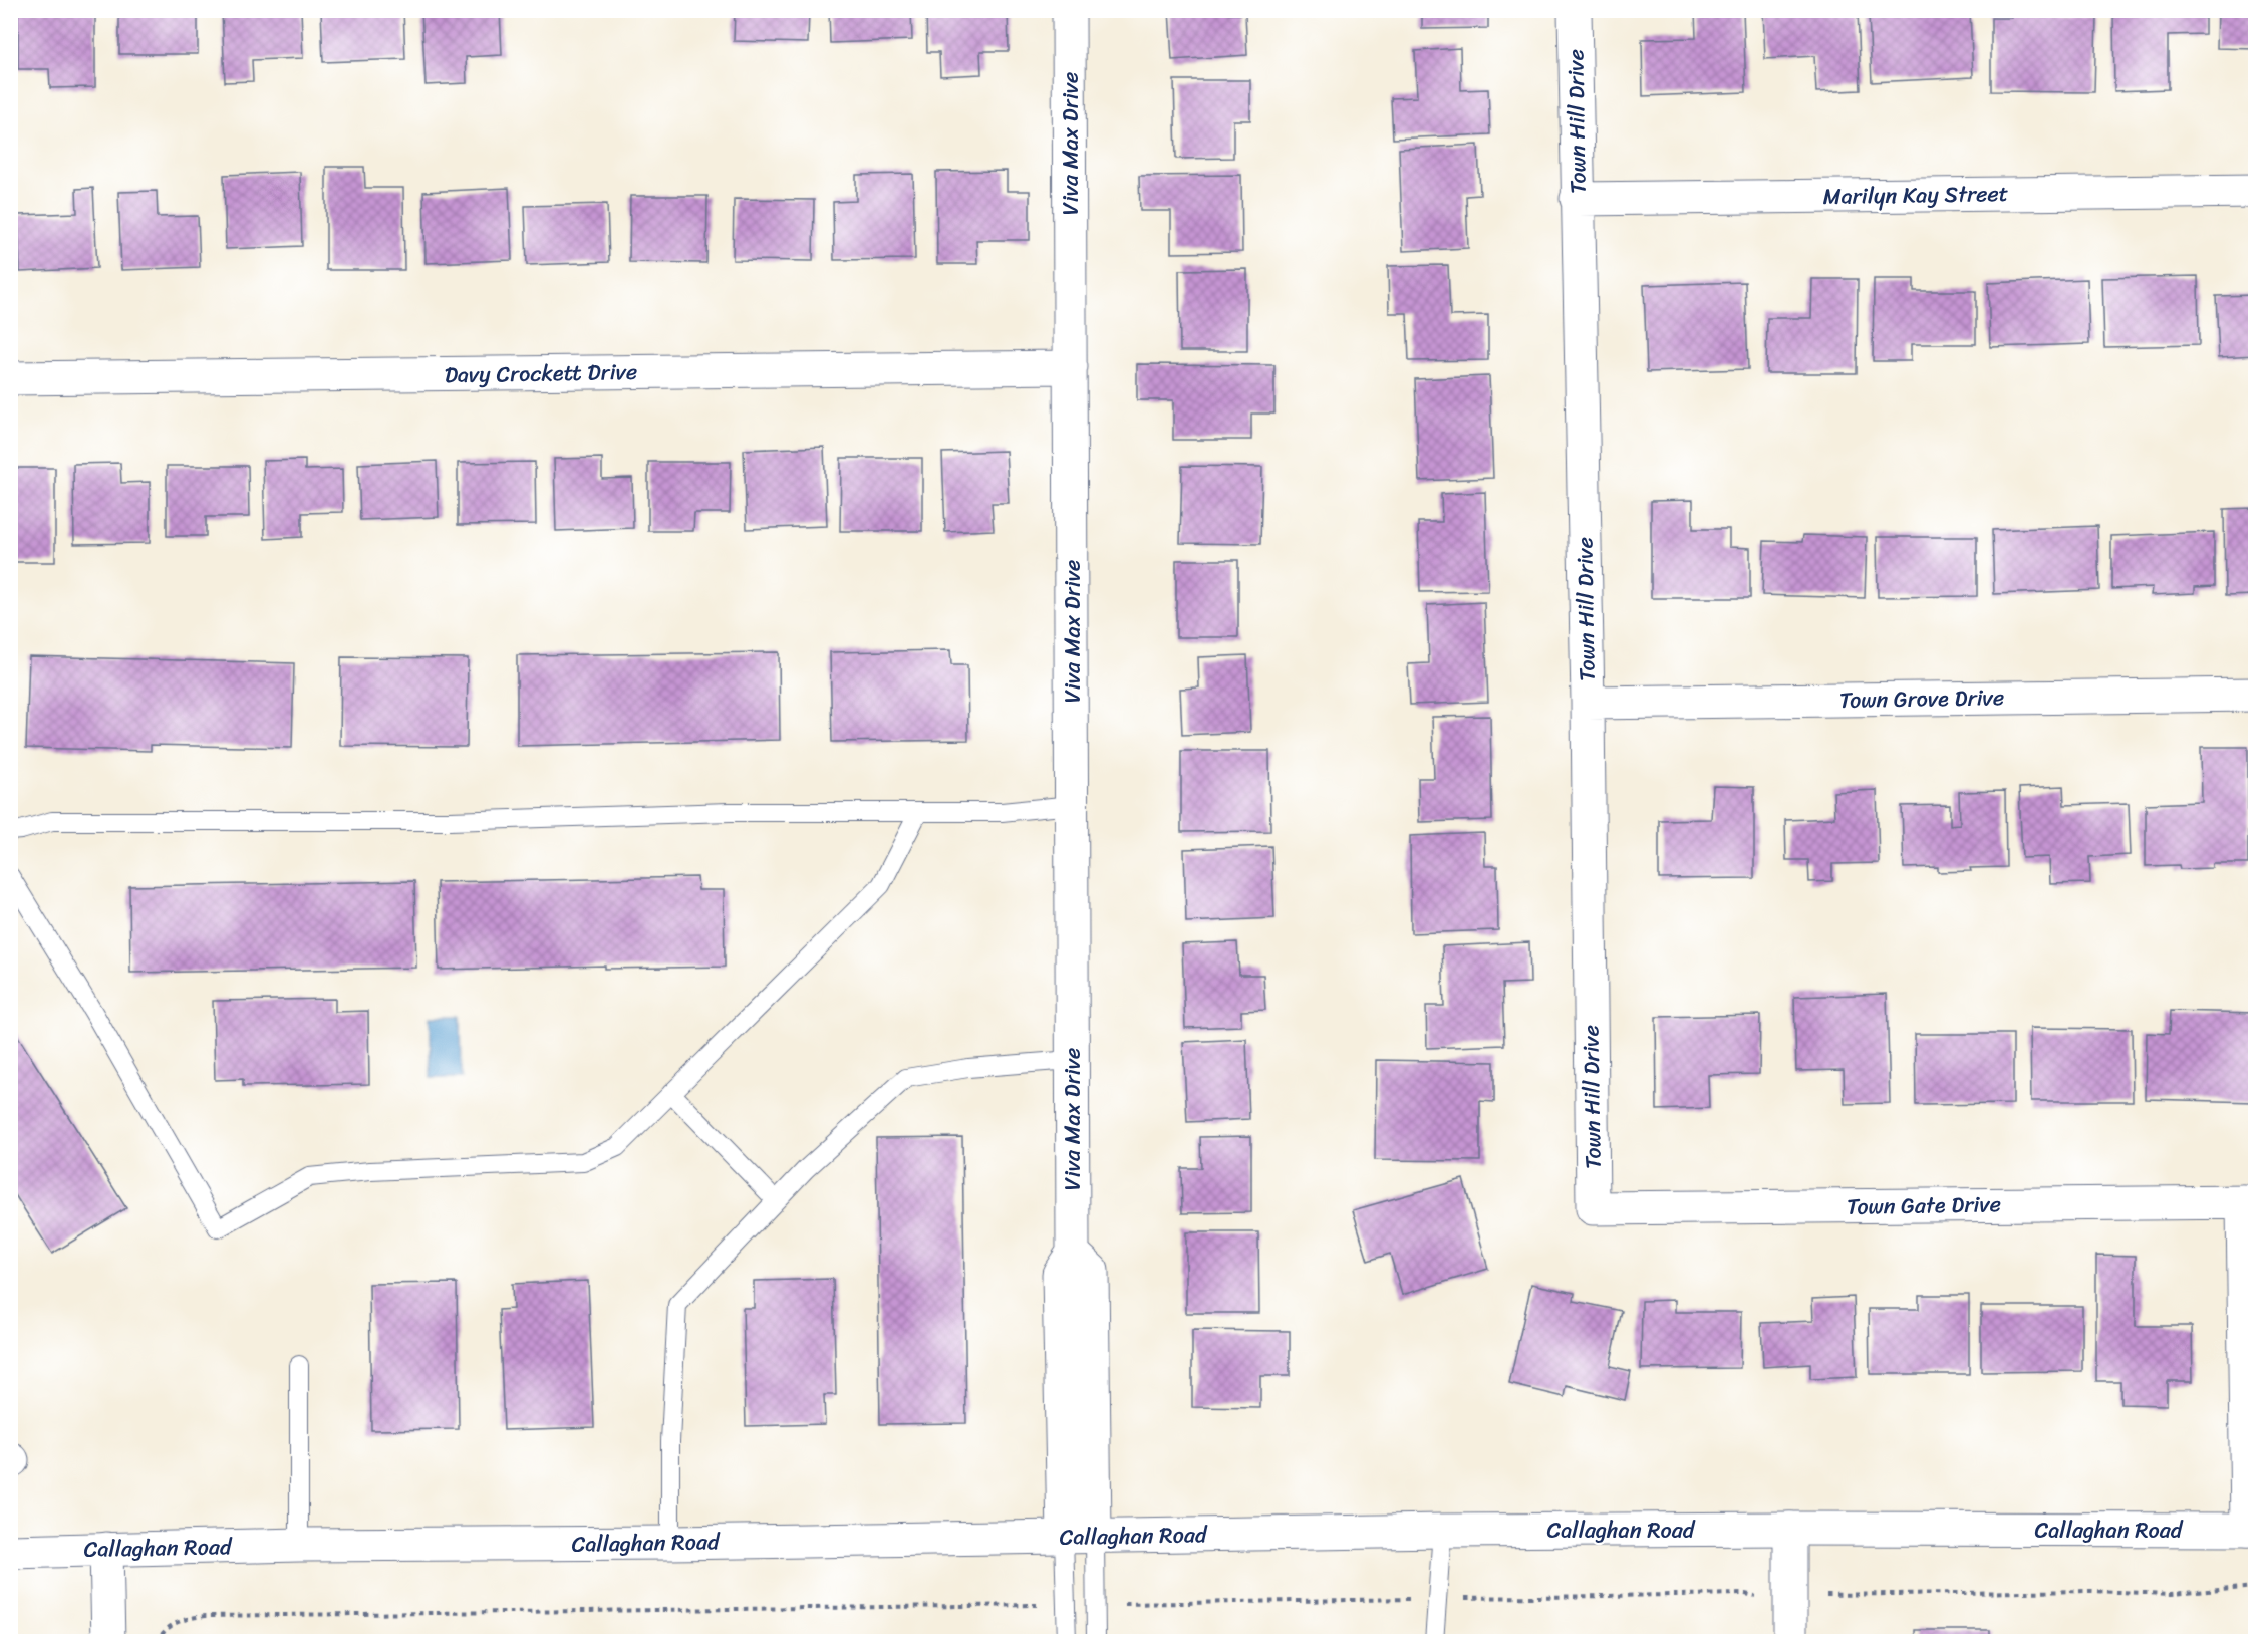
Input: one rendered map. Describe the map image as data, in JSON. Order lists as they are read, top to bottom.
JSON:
{
  "streets": {
    "street": [
      "Town Hill Drive",
      "Viva Max Drive",
      "Marilyn Kay Street",
      "Davy Crockett Drive",
      "Town Grove Drive",
      "Town Gate Drive",
      "Callaghan Road"
    ]
  },
  "crossings": [
    ["Town Hill Drive", "Marilyn Kay Street"],
    ["Town Hill Drive", "Town Grove Drive"],
    ["Town Hill Drive", "Town Gate Drive"],
    ["Viva Max Drive", "Davy Crockett Drive"],
    ["Viva Max Drive", "Callaghan Road"]
  ]
}
